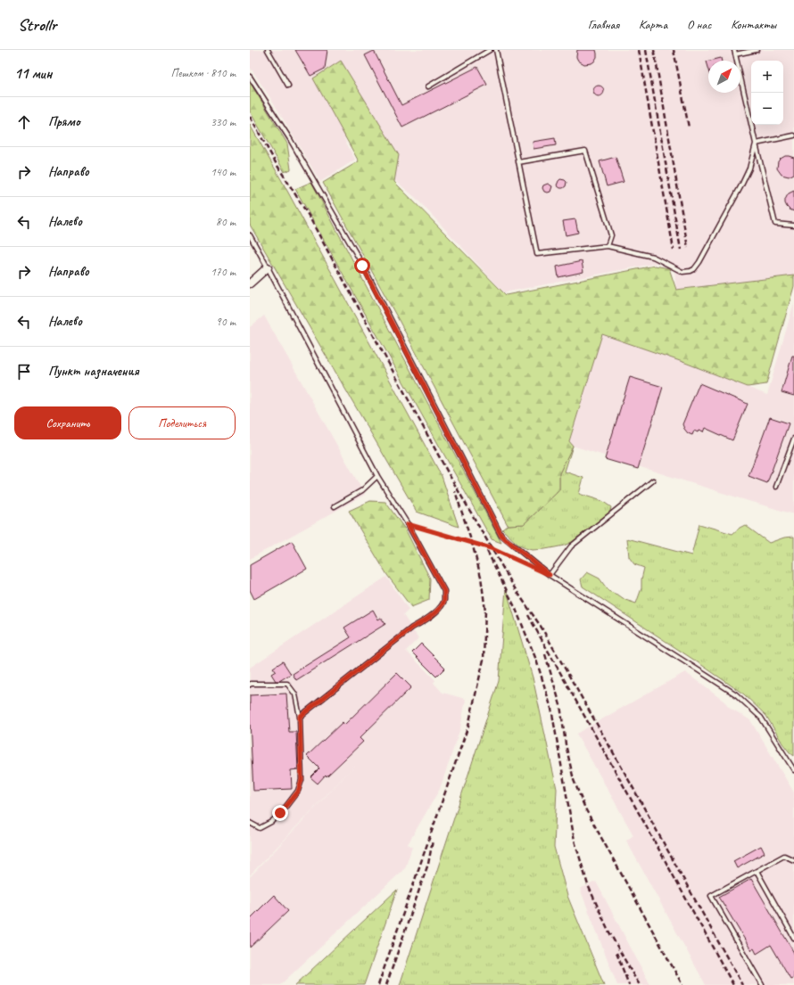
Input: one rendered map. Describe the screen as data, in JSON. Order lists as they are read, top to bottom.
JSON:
{
  "north": "top right",
  "page": {
    "header": "Strollr",
    "nav": [
      "Главная",
      "Карта",
      "О нас",
      "Контакты"
    ],
    "heading": ["11 мин", "Пешком · 810 m"],
    "map_buttons": ["+", "−"],
    "list": [
      ["Прямо", "330 m"],
      ["Направо", "140 m"],
      ["Налево", "80 m"],
      ["Направо", "170 m"],
      ["Налево", "90 m"],
      "Пункт назначения"
    ],
    "buttons": ["Сохранить", "Поделиться"]
  }
}
